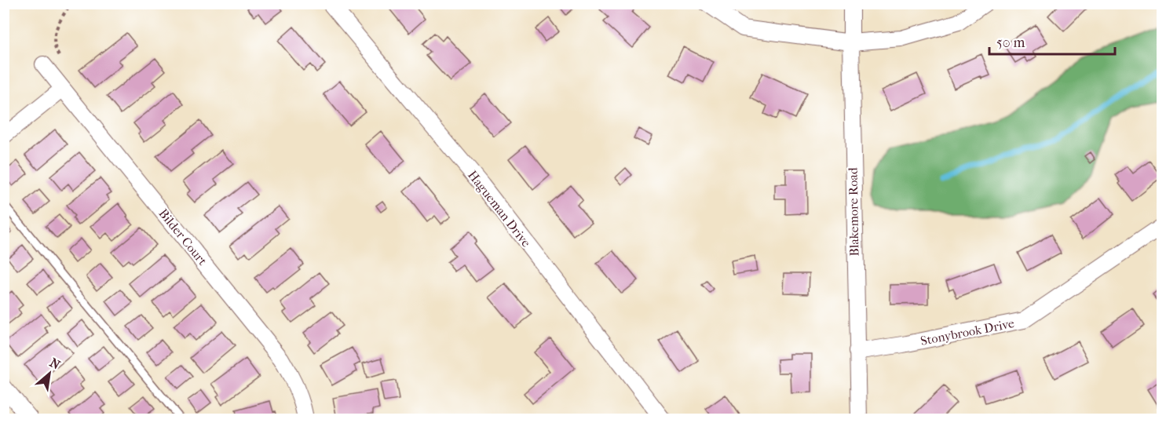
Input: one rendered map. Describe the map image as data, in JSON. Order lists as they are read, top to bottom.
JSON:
{
  "streets": {
    "street": [
      "Hagueman Drive",
      "Blakemore Road",
      "Bilder Court",
      "Stonybrook Drive"
    ]
  },
  "crossings": [
    ["Blakemore Road", "Stonybrook Drive"]
  ],
  "scale_bar": "50 m",
  "north": "top right"
}
